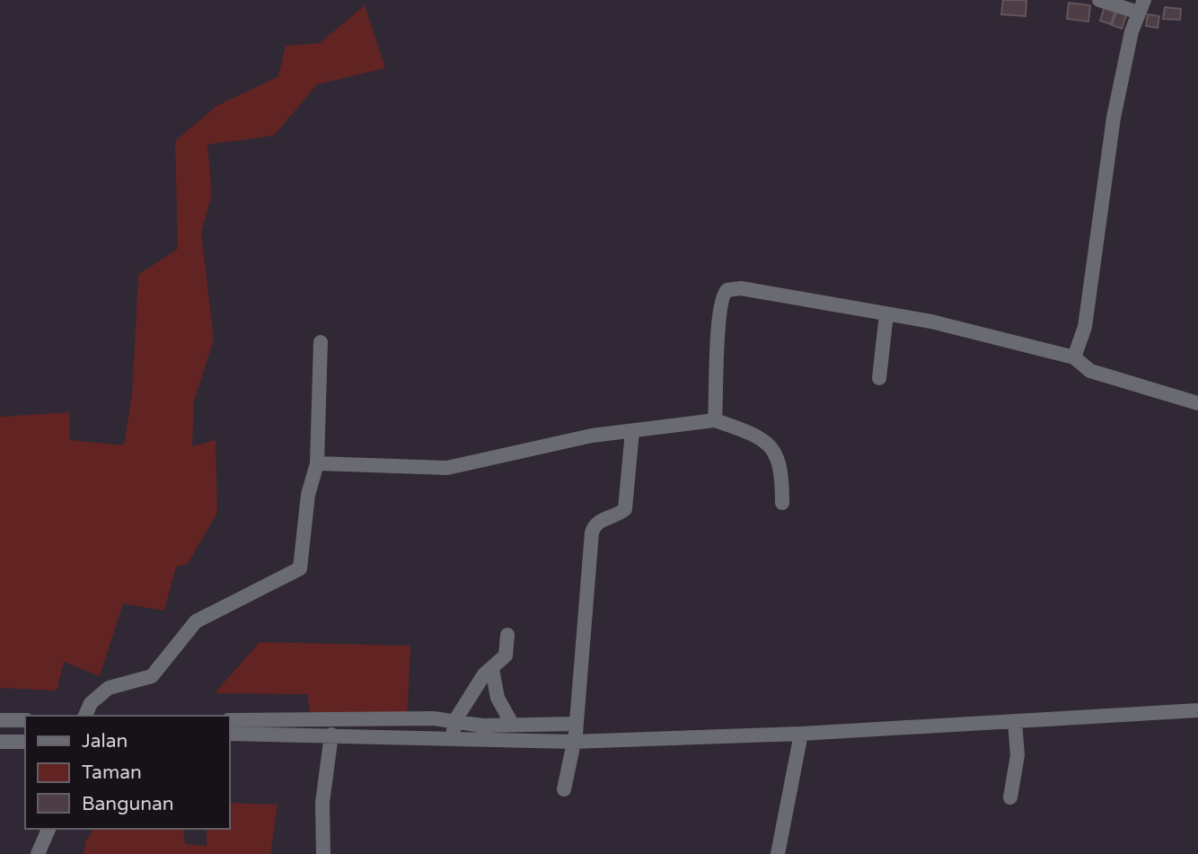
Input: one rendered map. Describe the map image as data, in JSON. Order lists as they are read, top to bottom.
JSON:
{
  "legend": ["Jalan", "Taman", "Bangunan"]
}
